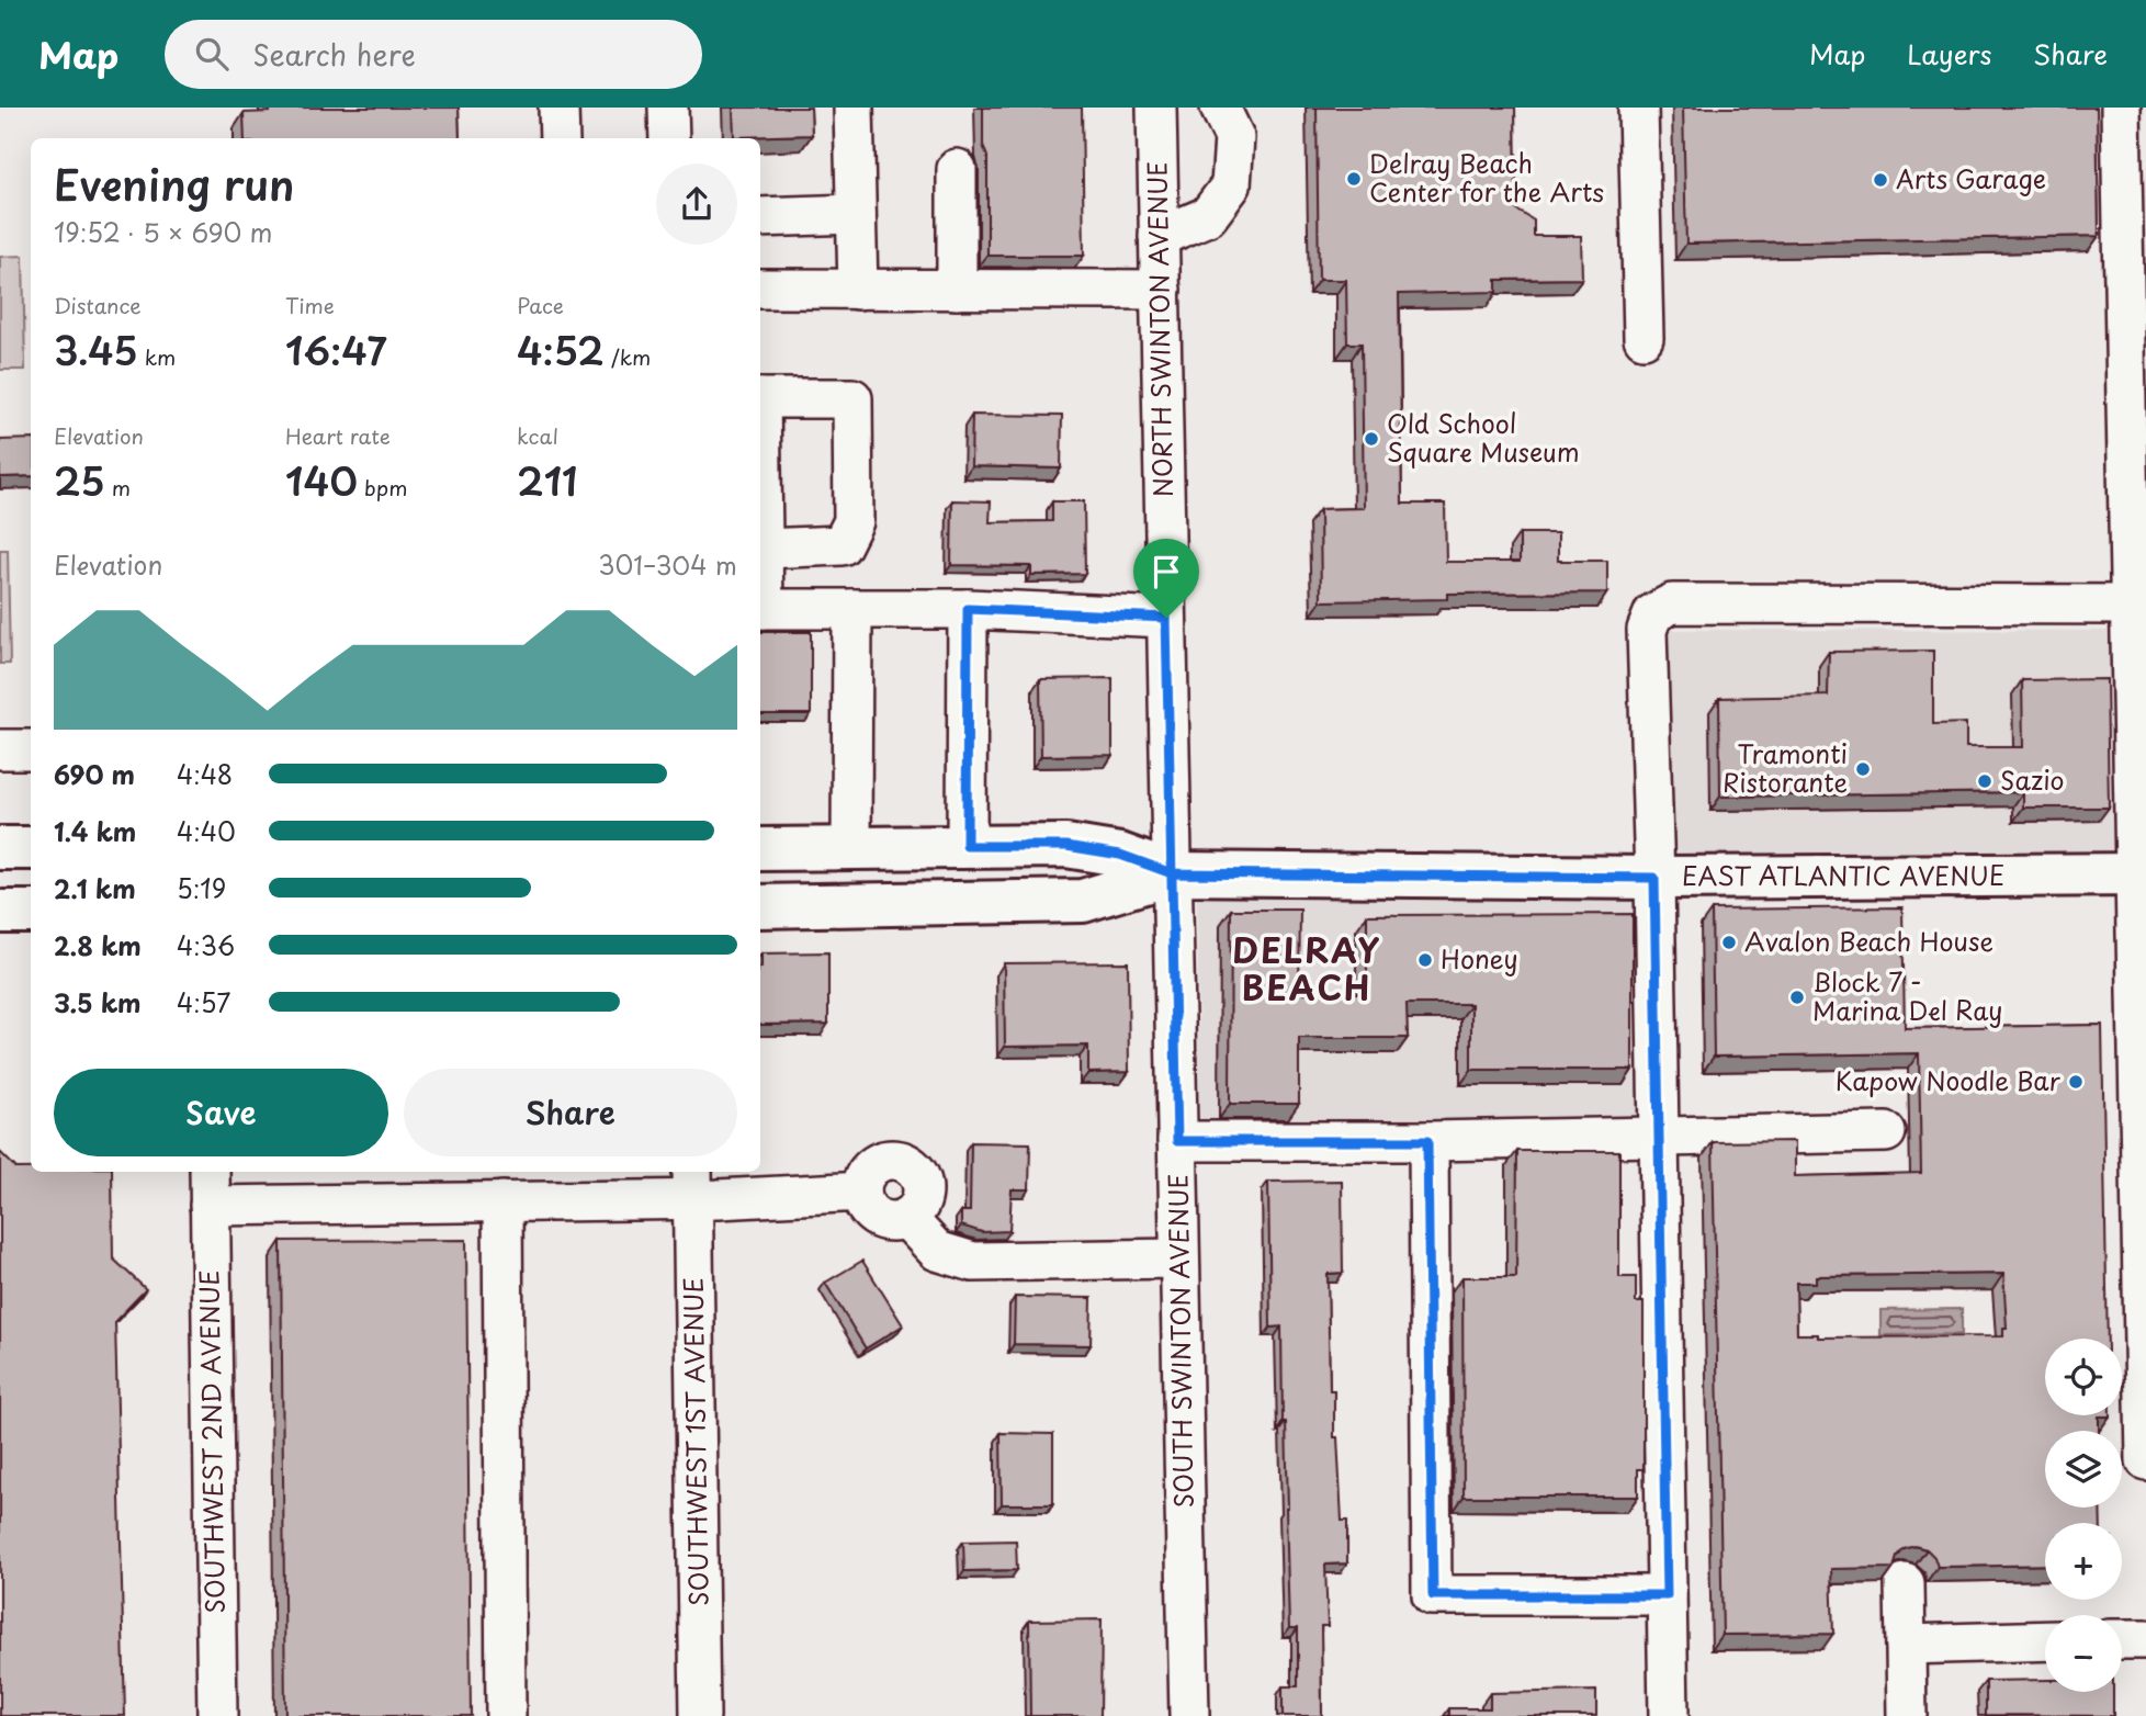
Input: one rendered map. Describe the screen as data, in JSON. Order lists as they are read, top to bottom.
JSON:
{
  "streets": {
    "main road": ["EAST ATLANTIC AVENUE"],
    "street": [
      "NORTH SWINTON AVENUE",
      "SOUTH SWINTON AVENUE",
      "SOUTHWEST 2ND AVENUE",
      "SOUTHWEST 1ST AVENUE"
    ]
  },
  "crossings": [
    ["NORTH SWINTON AVENUE", "EAST ATLANTIC AVENUE"],
    ["NORTH SWINTON AVENUE", "SOUTH SWINTON AVENUE"],
    ["EAST ATLANTIC AVENUE", "SOUTH SWINTON AVENUE"]
  ],
  "districts": ["DELRAY BEACH"],
  "places": [
    "Delray Beach Center for the Arts",
    "Arts Garage",
    "Old School Square Museum",
    "Tramonti Ristorante",
    "Sazio",
    "Avalon Beach House",
    "Honey",
    "Block 7 - Marina Del Ray",
    "Kapow Noodle Bar"
  ],
  "page": {
    "header": "Map",
    "search": "Search here",
    "nav": ["Map", "Layers", "Share"],
    "heading": ["Evening run", "19:52 · 5 × 690 m"],
    "stats": [
      ["Distance", "3.45 km"],
      ["Time", "16:47"],
      ["Pace", "4:52 /km"],
      ["Elevation", "25 m"],
      ["Heart rate", "140 bpm"],
      ["kcal", "211"]
    ],
    "chart": ["Elevation", "301–304 m"],
    "list": [
      {
        "name": "690 m",
        "note": "4:48"
      },
      {
        "name": "1.4 km",
        "note": "4:40"
      },
      {
        "name": "2.1 km",
        "note": "5:19"
      },
      {
        "name": "2.8 km",
        "note": "4:36"
      },
      {
        "name": "3.5 km",
        "note": "4:57"
      }
    ],
    "buttons": ["Save", "Share"],
    "map_buttons": ["+", "−"]
  }
}
